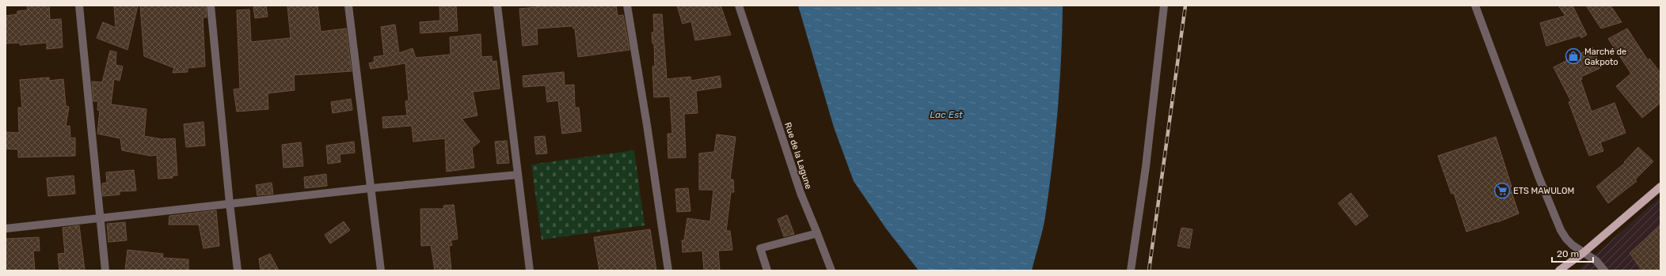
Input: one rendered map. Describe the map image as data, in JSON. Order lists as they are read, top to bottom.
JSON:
{
  "streets": {
    "street": ["Rue de la Lagune"]
  },
  "water": ["Lac Est"],
  "places": {
    "shop": ["Marché de Gakpoto"],
    "supermarket": ["ETS MAWULOM"]
  },
  "scale_bar": "20 m"
}
